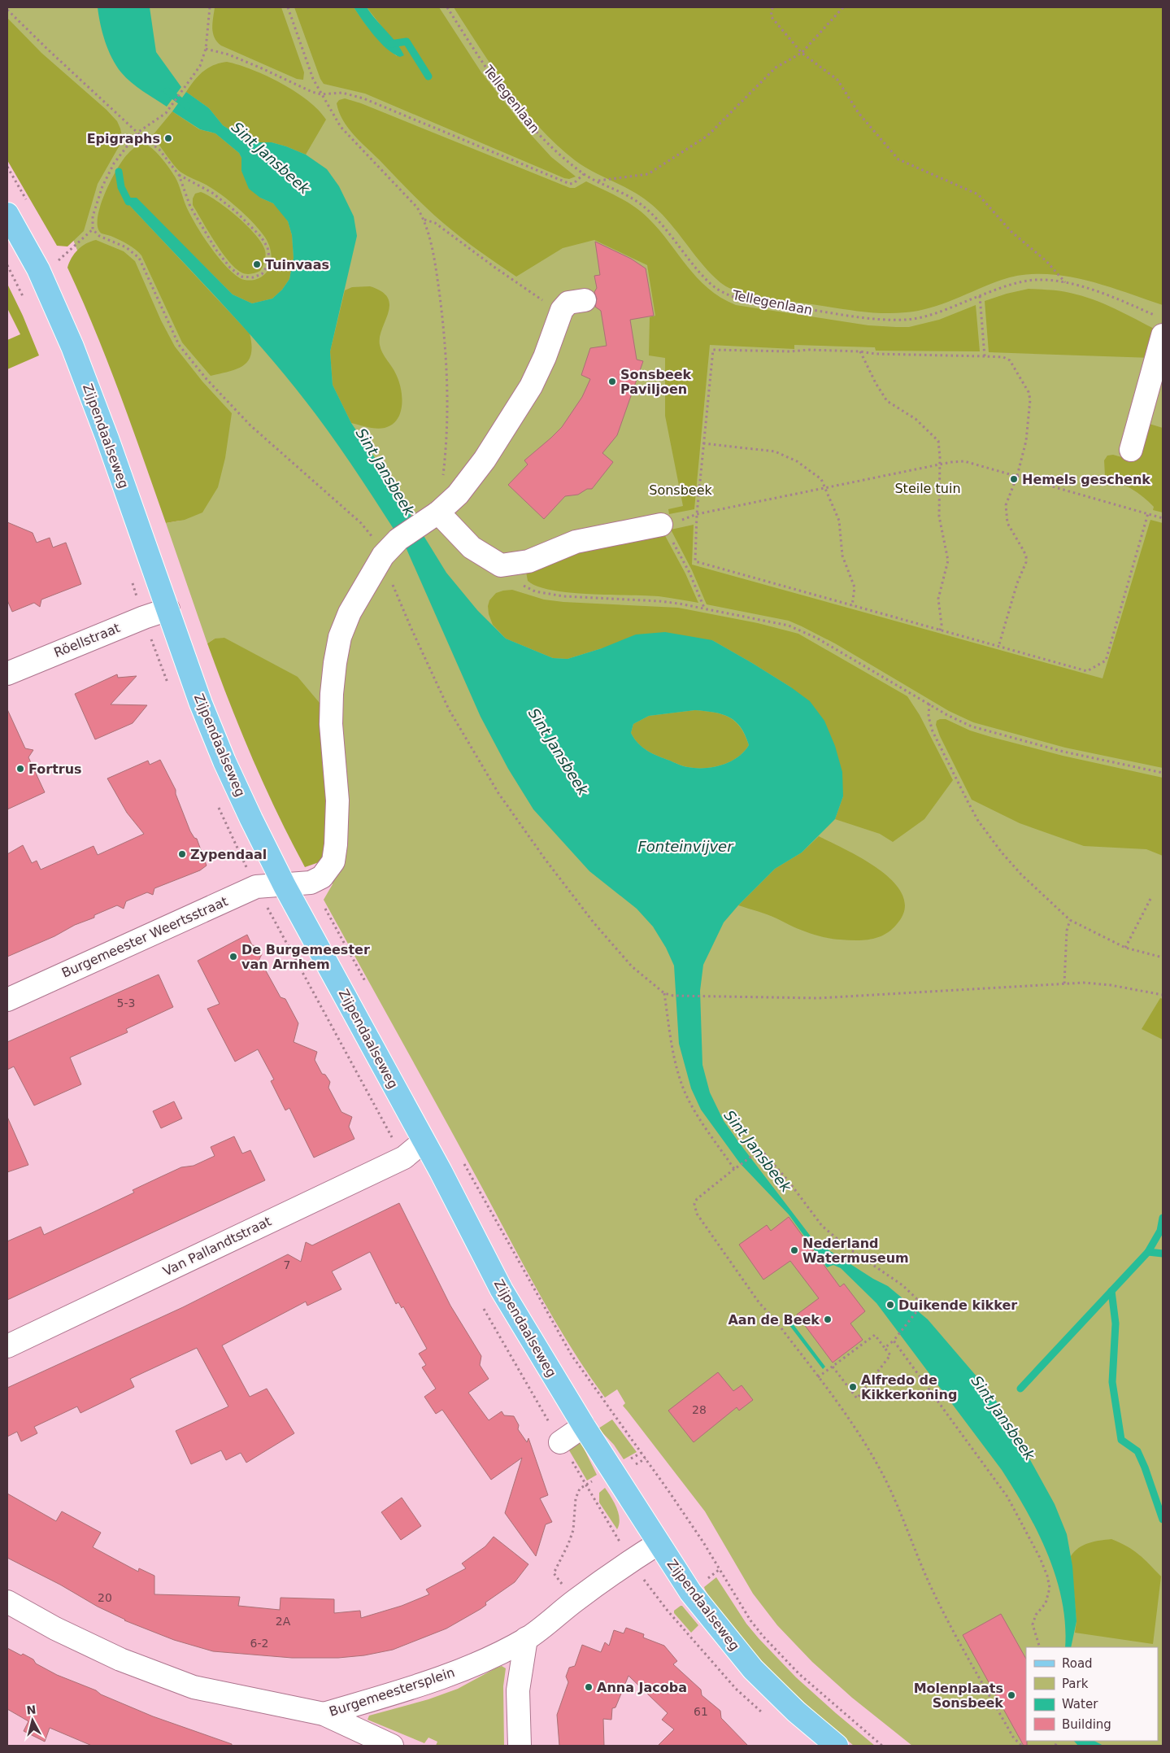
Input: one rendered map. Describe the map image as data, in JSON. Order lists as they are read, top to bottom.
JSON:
{
  "streets": {
    "main road": ["Zijpendaalseweg"],
    "street": [
      "Röellstraat",
      "Burgemeester Weertsstraat",
      "Van Pallandtstraat",
      "Burgemeestersplein"
    ],
    "path": ["Tellegenlaan"]
  },
  "crossings": [
    ["Zijpendaalseweg", "Röellstraat"],
    ["Zijpendaalseweg", "Burgemeester Weertsstraat"],
    ["Zijpendaalseweg", "Van Pallandtstraat"],
    ["Zijpendaalseweg", "Burgemeestersplein"]
  ],
  "water": ["Sint Jansbeek", "Fonteinvijver"],
  "parks": ["Steile tuin", "Sonsbeek"],
  "places": [
    "Epigraphs",
    "Tuinvaas",
    "Sonsbeek Paviljoen",
    "Hemels geschenk",
    "Fortrus",
    "Zypendaal",
    "De Burgemeester van Arnhem",
    "Nederland Watermuseum",
    "Duikende kikker",
    "Aan de Beek",
    "Alfredo de Kikkerkoning",
    "Anna Jacoba",
    "Molenplaats Sonsbeek"
  ],
  "house_numbers": [
    "5-3",
    "7",
    "28",
    "20",
    "2A",
    "6-2",
    "61"
  ],
  "legend": [
    "Road",
    "Park",
    "Water",
    "Building"
  ],
  "north": "top"
}
